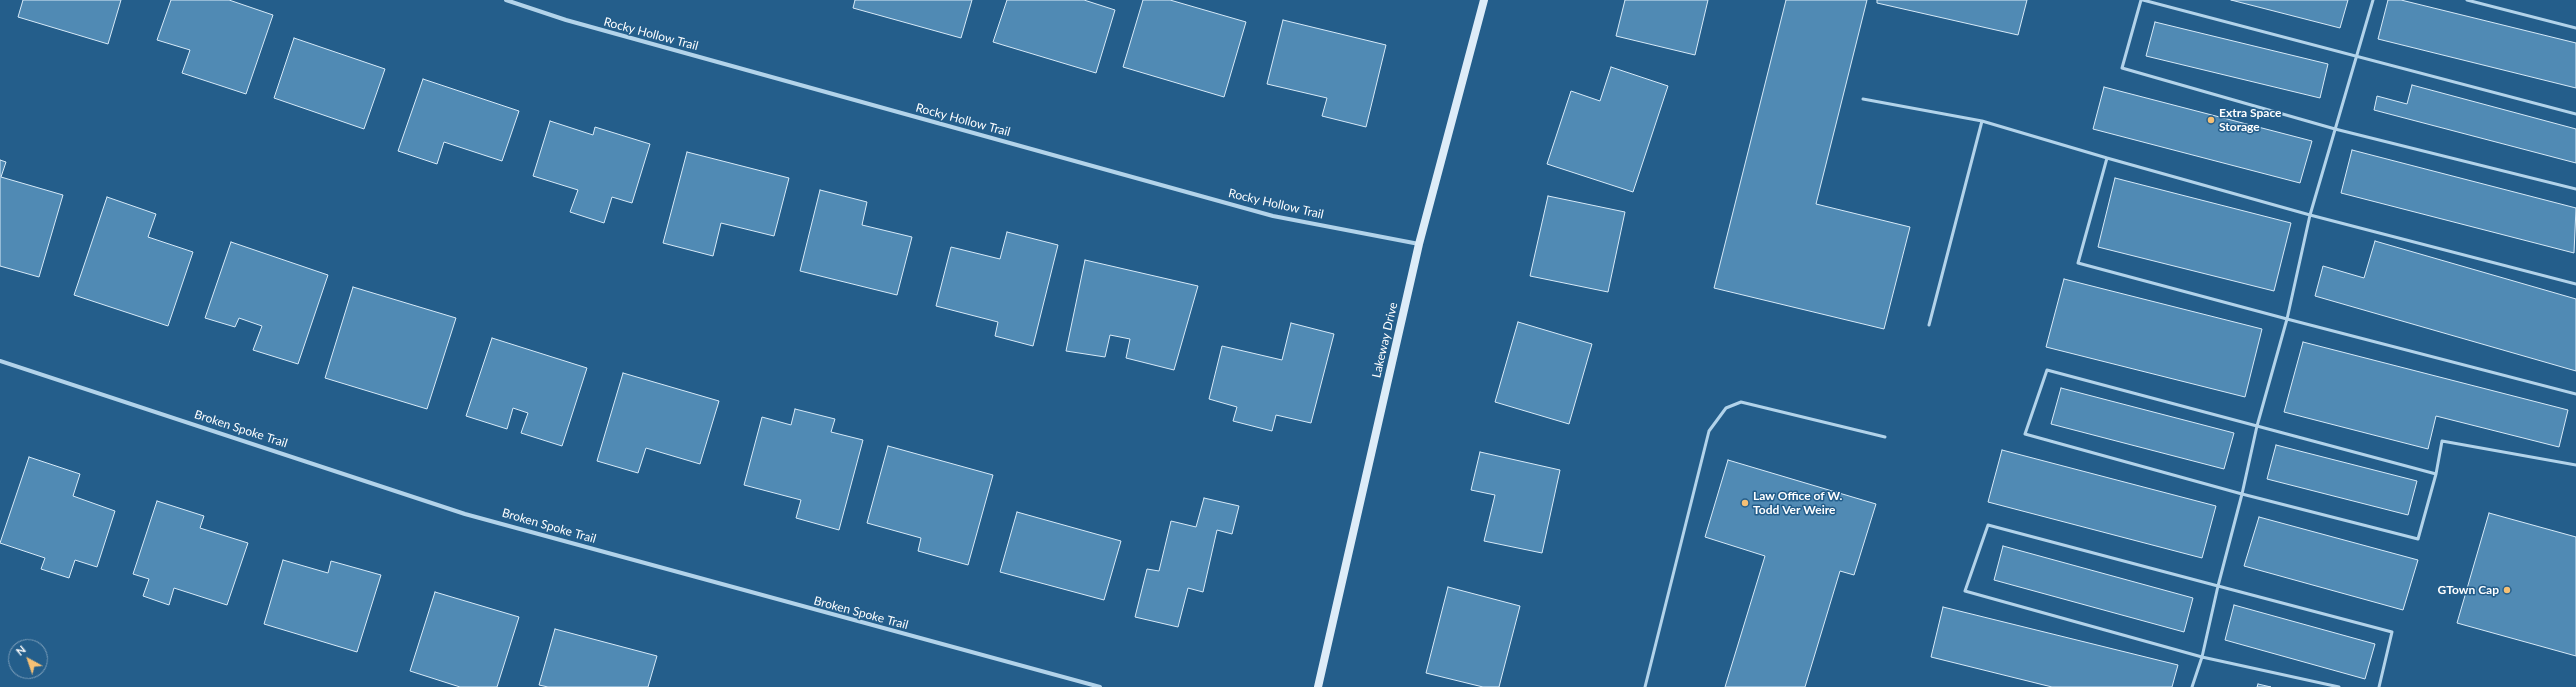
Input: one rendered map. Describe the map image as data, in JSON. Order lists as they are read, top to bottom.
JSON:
{
  "streets": {
    "main road": ["Lakeway Drive"],
    "street": ["Rocky Hollow Trail", "Broken Spoke Trail"]
  },
  "crossings": [
    ["Rocky Hollow Trail", "Lakeway Drive"]
  ],
  "places": ["Extra Space Storage", "Law Office of W. Todd Ver Weire", "GTown Cap"],
  "north": "top left"
}
